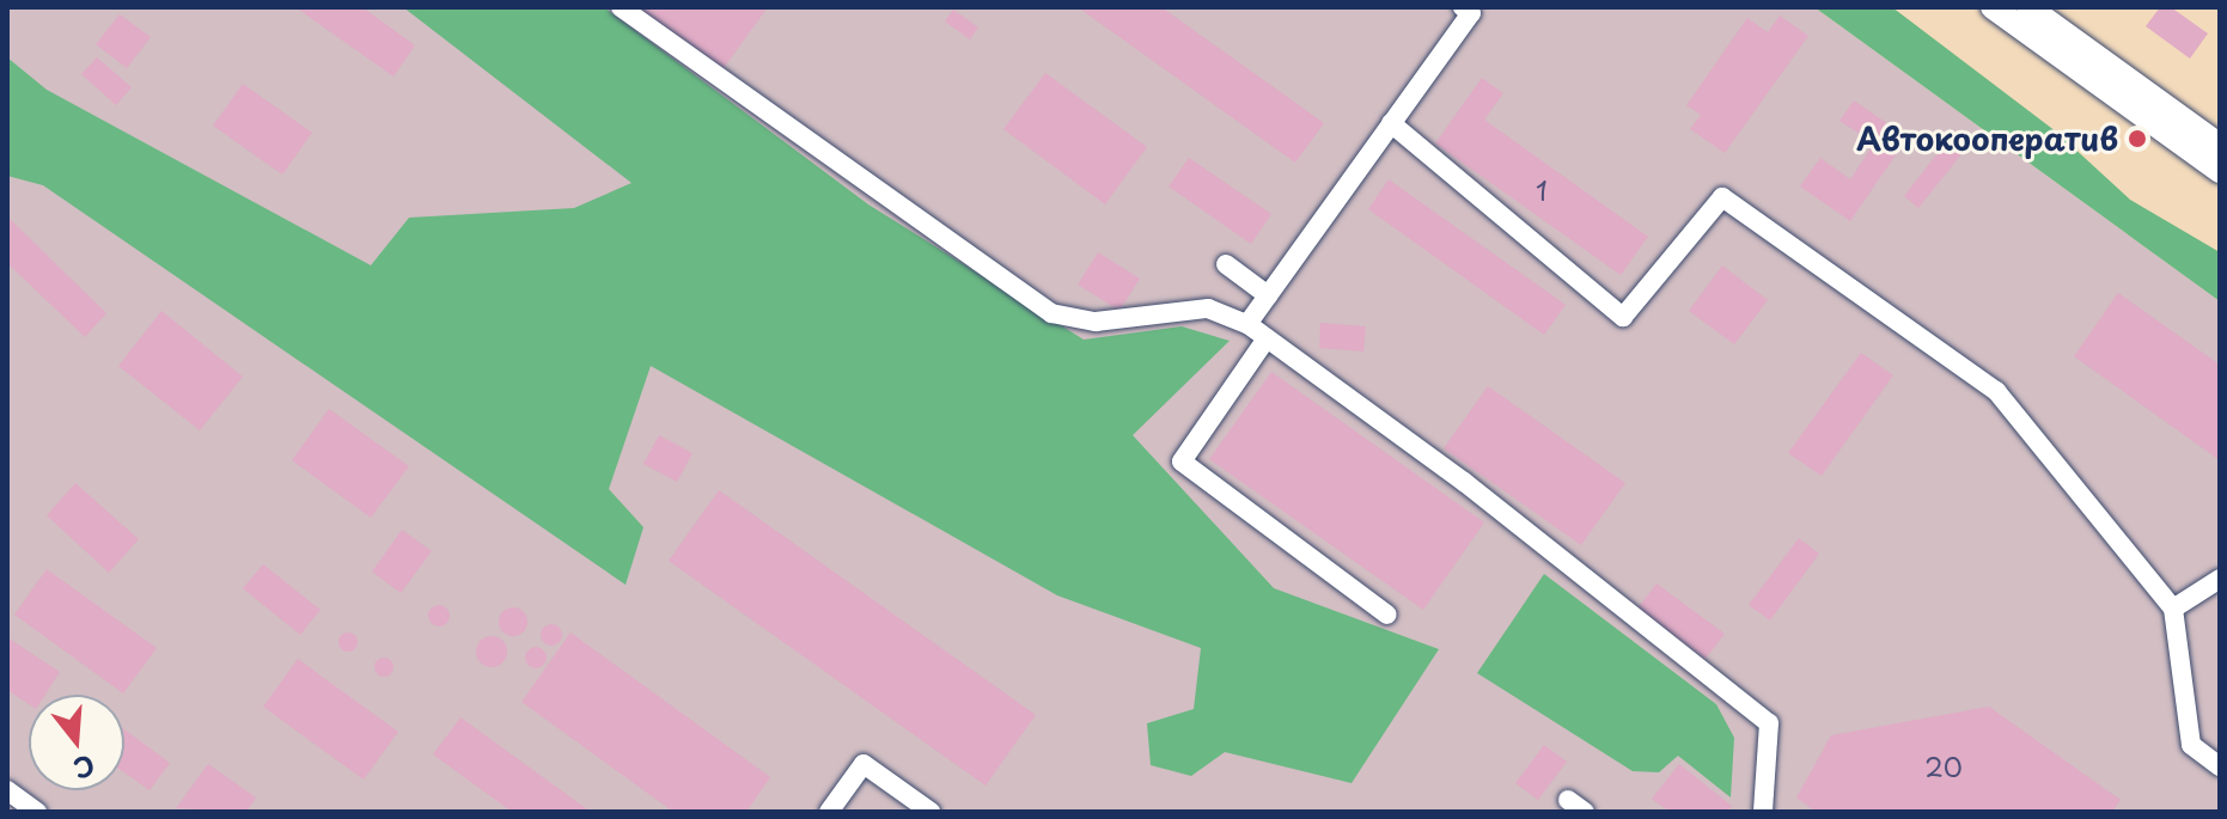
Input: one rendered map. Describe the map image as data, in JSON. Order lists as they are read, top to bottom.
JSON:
{
  "places": ["Автокооператив"],
  "house_numbers": ["1", "20"],
  "north": "bottom"
}
